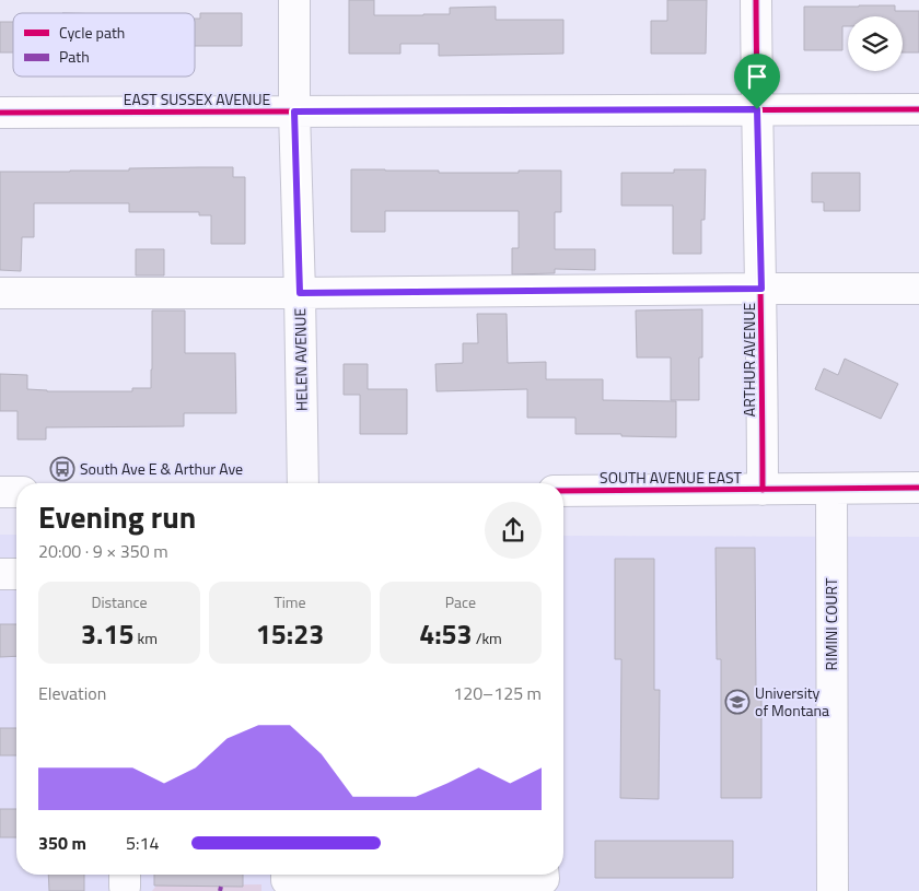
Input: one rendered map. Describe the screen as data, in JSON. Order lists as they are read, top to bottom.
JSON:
{
  "streets": {
    "street": [
      "EAST SUSSEX AVENUE",
      "HELEN AVENUE",
      "ARTHUR AVENUE",
      "SOUTH AVENUE EAST",
      "RIMINI COURT"
    ]
  },
  "crossings": [
    ["EAST SUSSEX AVENUE", "HELEN AVENUE"],
    ["EAST SUSSEX AVENUE", "ARTHUR AVENUE"],
    ["ARTHUR AVENUE", "SOUTH AVENUE EAST"],
    ["SOUTH AVENUE EAST", "RIMINI COURT"]
  ],
  "places": {
    "bus stop": ["South Ave E & Arthur Ave"],
    "school or university": ["University of Montana"]
  },
  "legend": ["Cycle path", "Path"],
  "page": {
    "heading": ["Evening run", "20:00 · 9 × 350 m"],
    "stats": [
      ["Distance", "3.15 km"],
      ["Time", "15:23"],
      ["Pace", "4:53 /km"]
    ],
    "chart": ["Elevation", "120–125 m"],
    "list": [
      {
        "name": "350 m",
        "note": "5:14"
      }
    ]
  }
}
